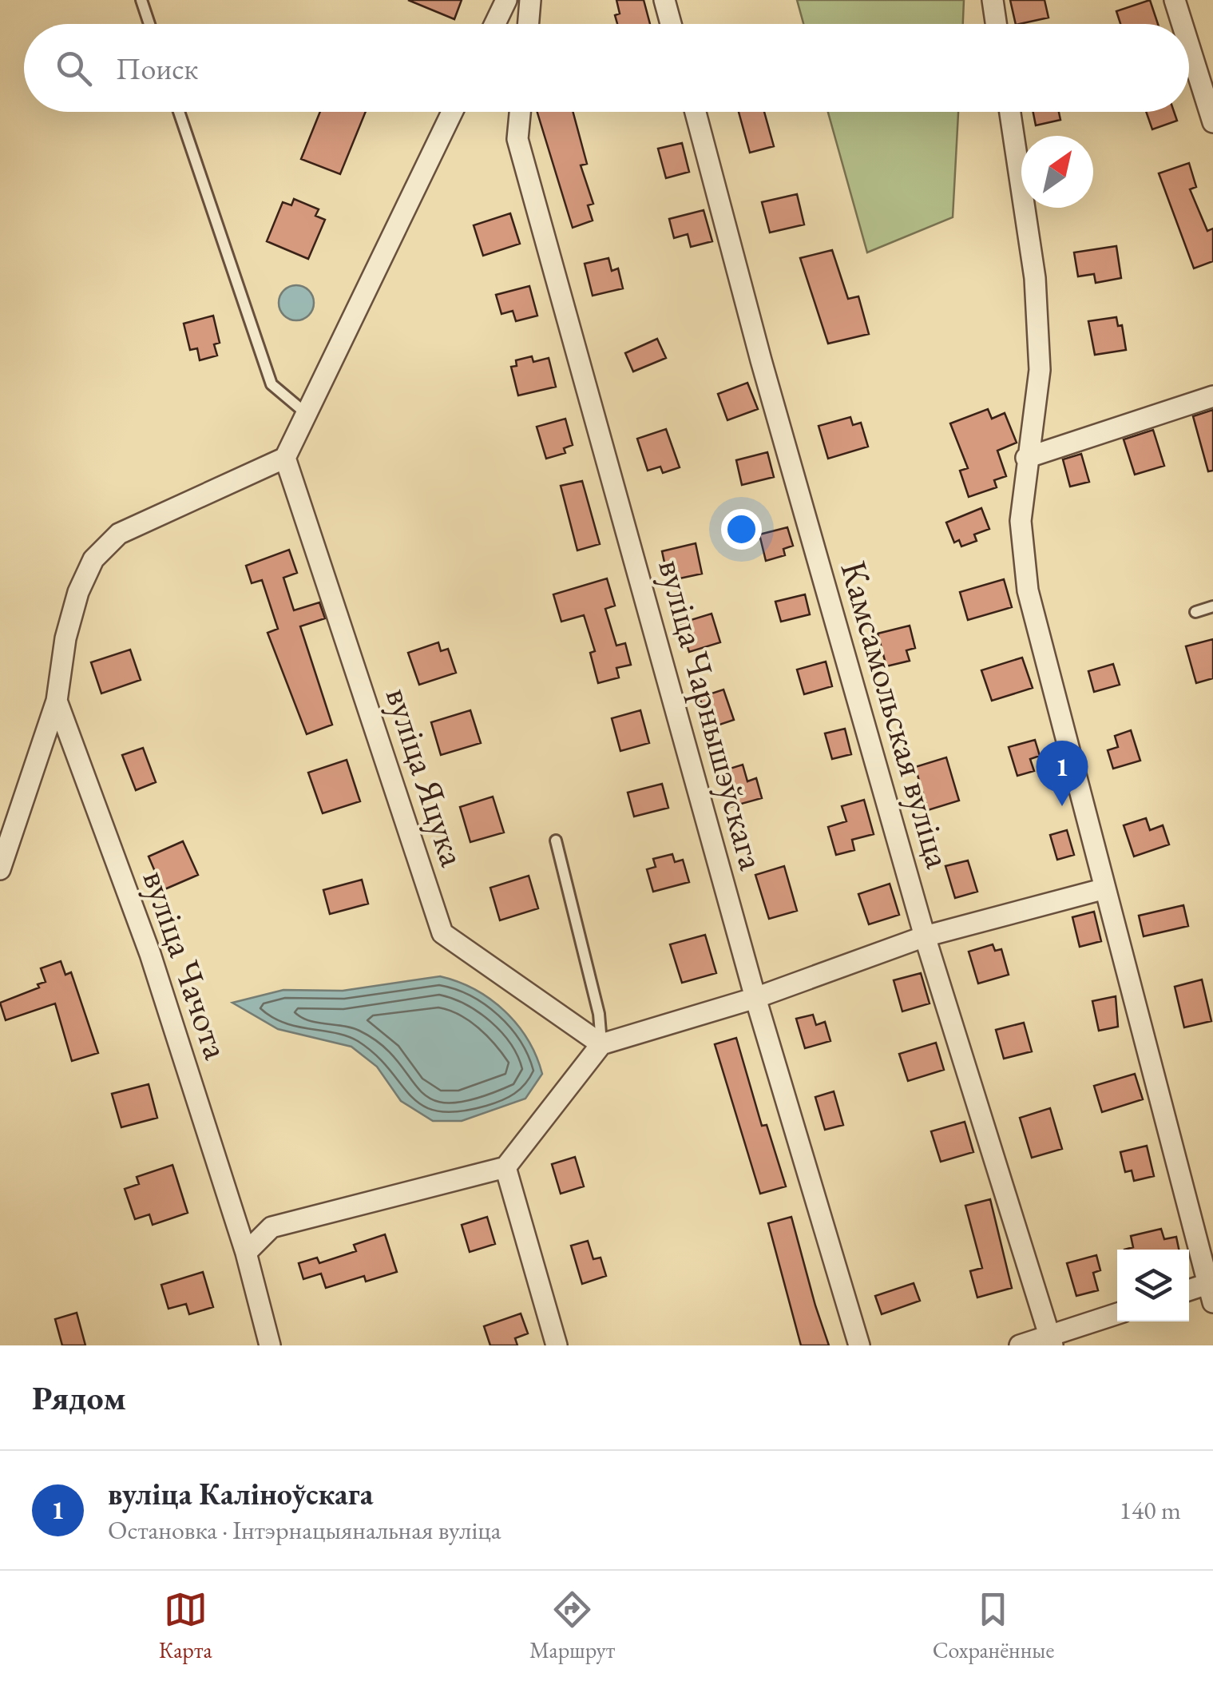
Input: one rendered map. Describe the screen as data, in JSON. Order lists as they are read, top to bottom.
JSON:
{
  "streets": {
    "street": [
      "вуліца Чарнышэўскага",
      "Камсамольская вуліца",
      "вуліца Яцука",
      "вуліца Чачота"
    ]
  },
  "north": "top right",
  "page": {
    "search": "Поиск",
    "pins": "1",
    "heading": "Рядом",
    "list": [
      {
        "mark": "1",
        "name": "вуліца Каліноўскага",
        "note": "Остановка · Інтэрнацыянальная вуліца",
        "value": "140 m"
      }
    ],
    "nav": ["Карта", "Маршрут", "Сохранённые"]
  }
}
